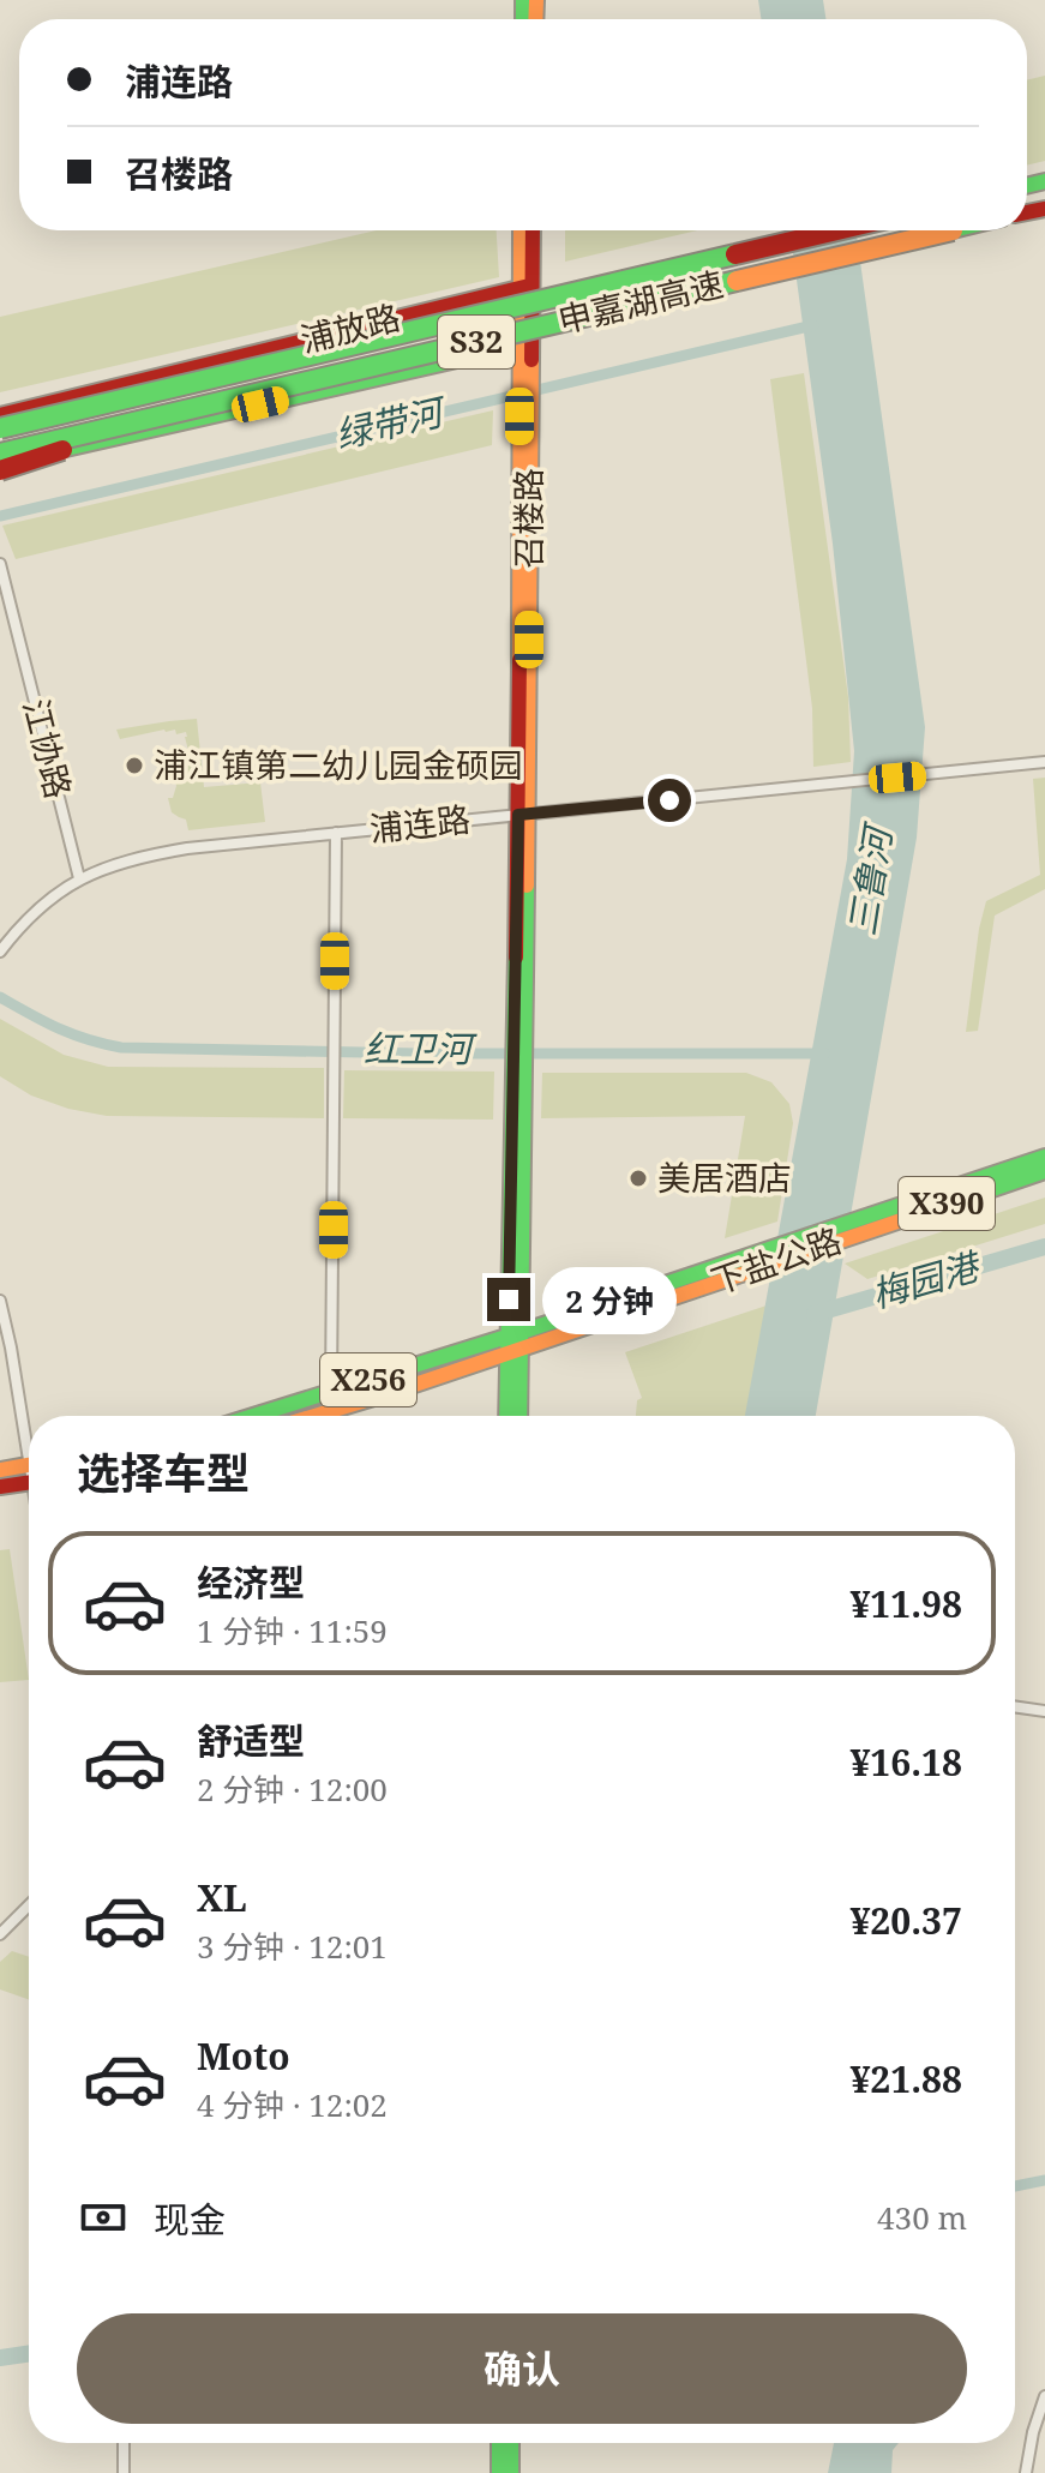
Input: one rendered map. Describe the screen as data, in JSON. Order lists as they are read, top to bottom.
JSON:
{
  "streets": {
    "main road": [
      "申嘉湖高速",
      "浦放路",
      "S32",
      "召楼路",
      "X390",
      "下盐公路",
      "X256"
    ],
    "street": ["江协路", "浦连路"]
  },
  "crossings": [
    ["申嘉湖高速", "浦放路"],
    ["召楼路", "浦连路"],
    ["召楼路", "下盐公路"],
    ["召楼路", "X256"],
    ["江协路", "浦连路"],
    ["下盐公路", "X256"]
  ],
  "water": [
    "绿带河",
    "三鲁河",
    "红卫河",
    "梅园港"
  ],
  "places": ["浦江镇第二幼儿园金硕园", "美居酒店"],
  "page": {
    "banner": ["浦连路", "召楼路"],
    "bubble": "2 分钟",
    "heading": "选择车型",
    "list": [
      {
        "name": "经济型",
        "note": "1 分钟 · 11:59",
        "value": "¥11.98"
      },
      {
        "name": "舒适型",
        "note": "2 分钟 · 12:00",
        "value": "¥16.18"
      },
      {
        "name": "XL",
        "note": "3 分钟 · 12:01",
        "value": "¥20.37"
      },
      {
        "name": "Moto",
        "note": "4 分钟 · 12:02",
        "value": "¥21.88"
      }
    ],
    "pay": ["现金", "430 m"],
    "buttons": "确认"
  }
}
